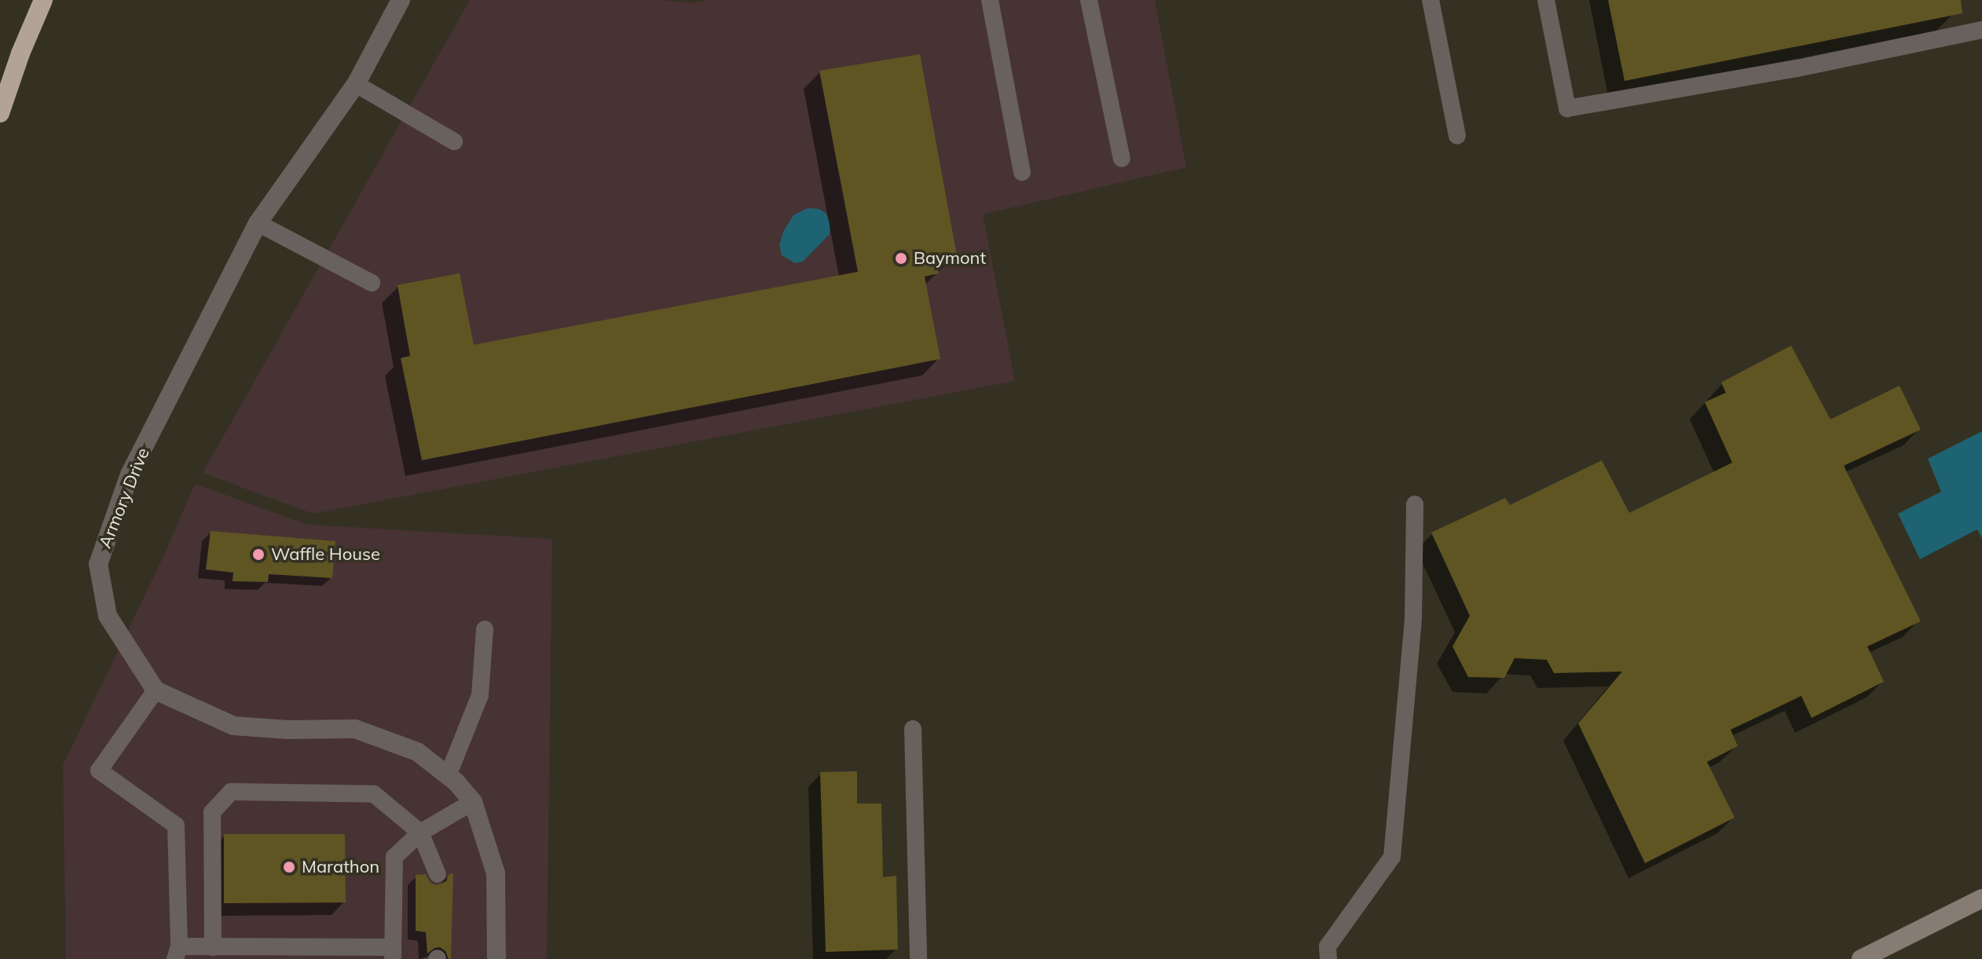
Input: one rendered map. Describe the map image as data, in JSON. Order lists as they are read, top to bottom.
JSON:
{
  "streets": {
    "street": ["Armory Drive"]
  },
  "places": ["Baymont", "Waffle House", "Marathon"]
}
